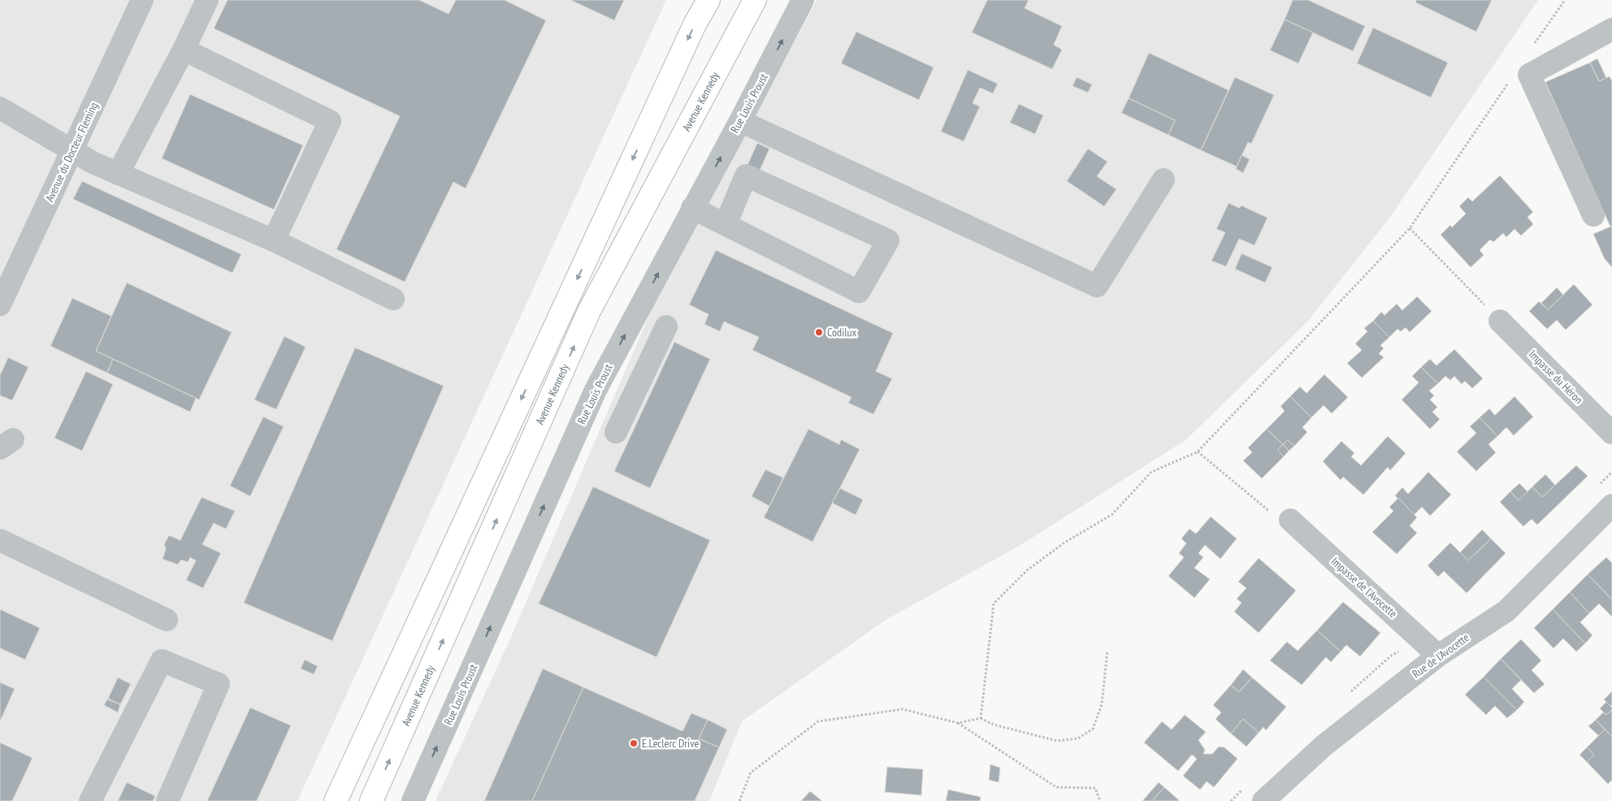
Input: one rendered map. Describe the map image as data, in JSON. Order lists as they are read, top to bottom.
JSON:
{
  "streets": {
    "main road": ["Avenue Kennedy"],
    "street": [
      "Rue Louis Proust",
      "Avenue du Docteur Fleming",
      "Impasse du Héron",
      "Impasse de l'Avocette",
      "Rue de l'Avocette"
    ]
  },
  "crossings": [
    ["Impasse de l'Avocette", "Rue de l'Avocette"]
  ],
  "one_way": ["Rue Louis Proust"],
  "places": ["Codilux", "E.Leclerc Drive"]
}
